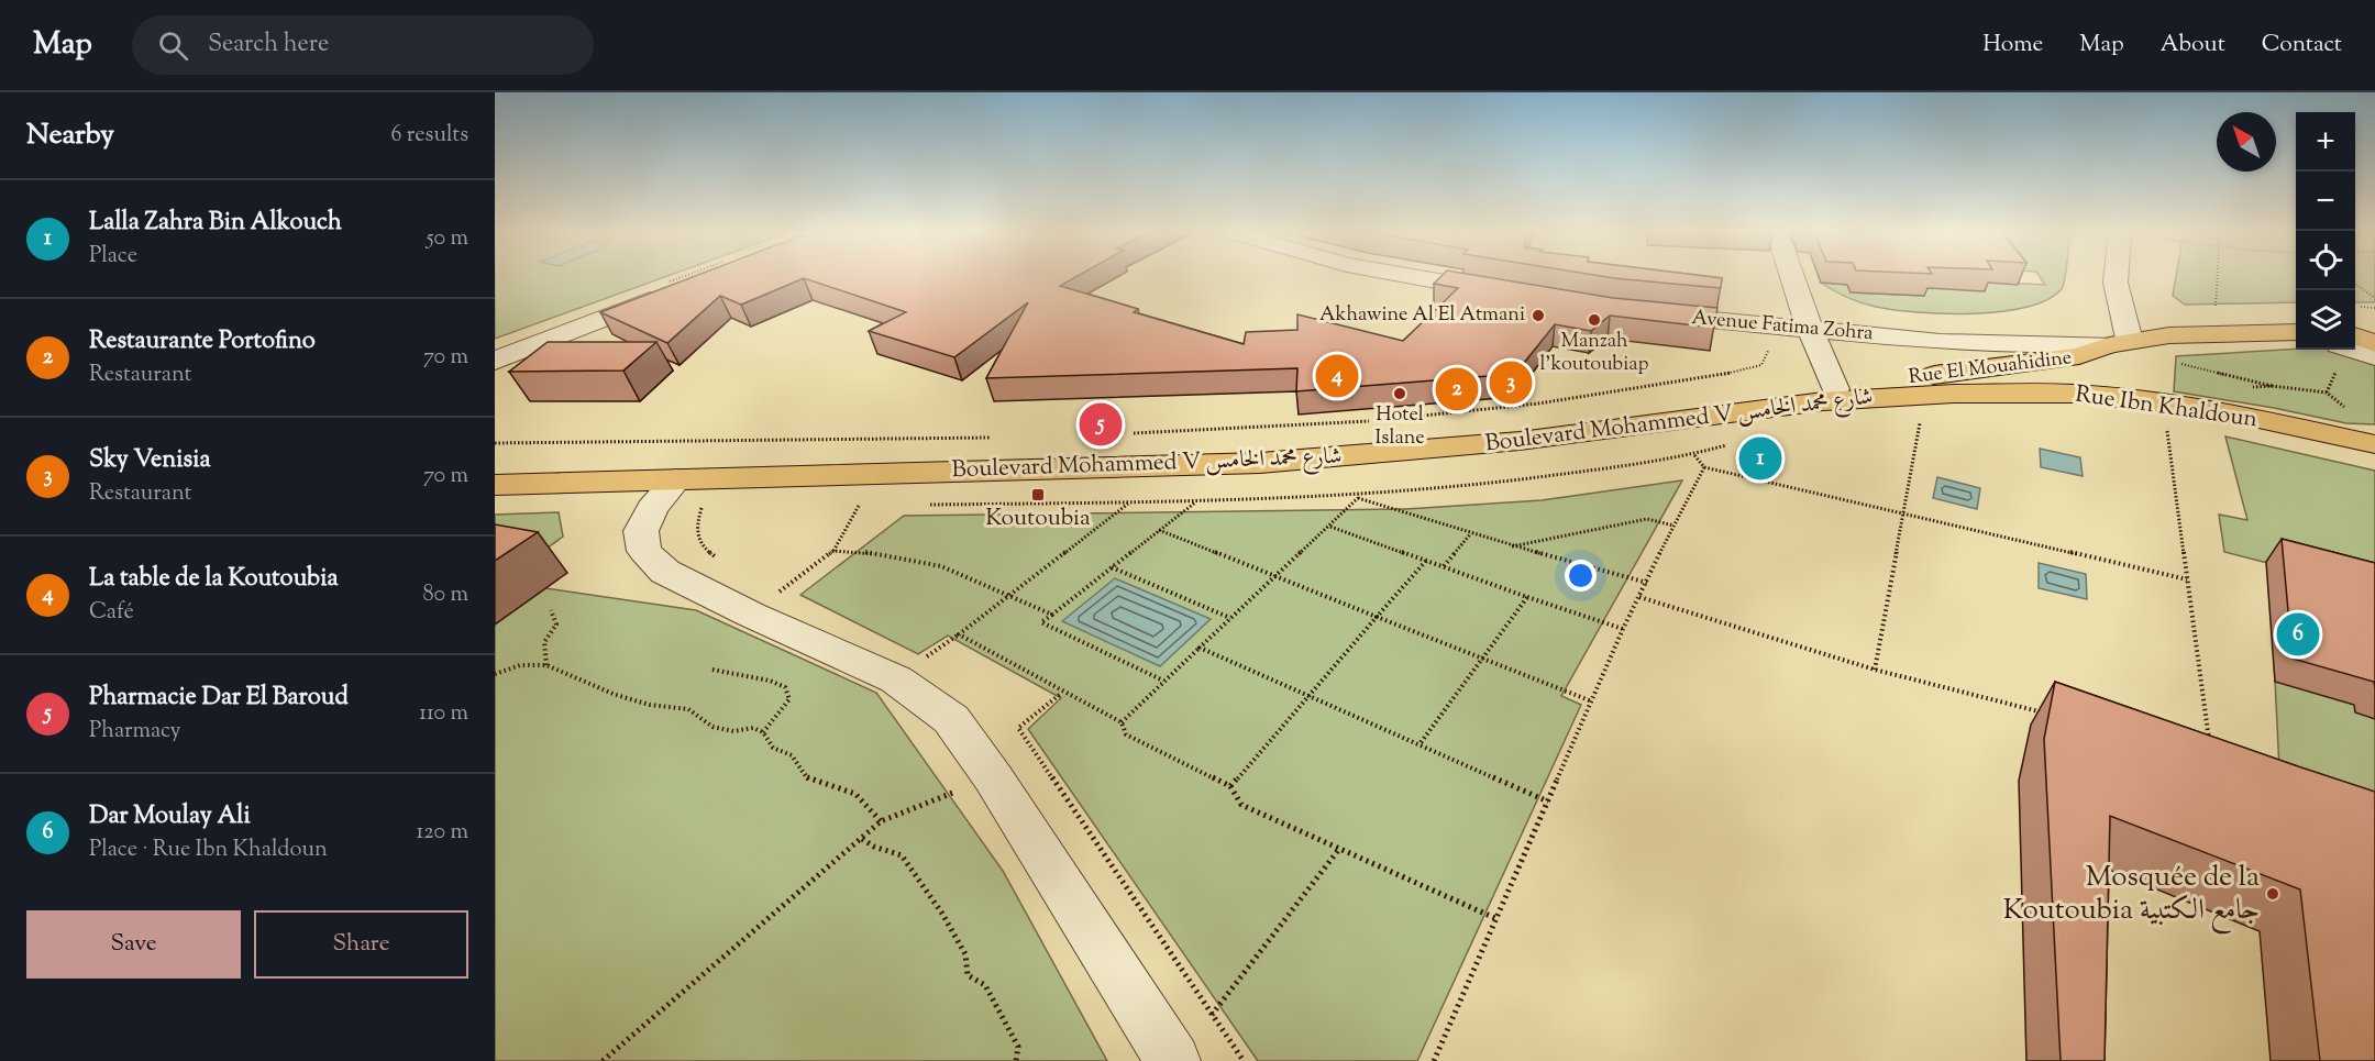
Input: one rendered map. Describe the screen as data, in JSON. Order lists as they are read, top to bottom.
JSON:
{
  "streets": {
    "main road": ["Rue El Mouahidine", "Rue Ibn Khaldoun", "Boulevard Mohammed V شارع محمد الخامس"],
    "street": ["Avenue Fatima Zohra"]
  },
  "crossings": [
    ["Avenue Fatima Zohra", "Rue El Mouahidine"],
    ["Rue El Mouahidine", "Boulevard Mohammed V شارع محمد الخامس"],
    ["Rue Ibn Khaldoun", "Boulevard Mohammed V شارع محمد الخامس"]
  ],
  "places": {
    "other": [
      "Akhawine Al El Atmani",
      "Manzah l'koutoubiap",
      "Hotel Islane",
      "Mosquée de la Koutoubia جامع الكتبية"
    ],
    "transit": ["Koutoubia"]
  },
  "north": "top left",
  "page": {
    "header": "Map",
    "search": "Search here",
    "nav": [
      "Home",
      "Map",
      "About",
      "Contact"
    ],
    "heading": ["Nearby", "6 results"],
    "map_buttons": ["+", "−"],
    "list": [
      {
        "mark": "1",
        "name": "Lalla Zahra Bin Alkouch",
        "note": "Place",
        "value": "50 m"
      },
      {
        "mark": "2",
        "name": "Restaurante Portofino",
        "note": "Restaurant",
        "value": "70 m"
      },
      {
        "mark": "3",
        "name": "Sky Venisia",
        "note": "Restaurant",
        "value": "70 m"
      },
      {
        "mark": "4",
        "name": "La table de la Koutoubia",
        "note": "Café",
        "value": "80 m"
      },
      {
        "mark": "5",
        "name": "Pharmacie Dar El Baroud",
        "note": "Pharmacy",
        "value": "110 m"
      },
      {
        "mark": "6",
        "name": "Dar Moulay Ali",
        "note": "Place · Rue Ibn Khaldoun",
        "value": "120 m"
      }
    ],
    "pins": [
      "4",
      "3",
      "2",
      "5",
      "1",
      "6"
    ],
    "buttons": ["Save", "Share"]
  }
}
